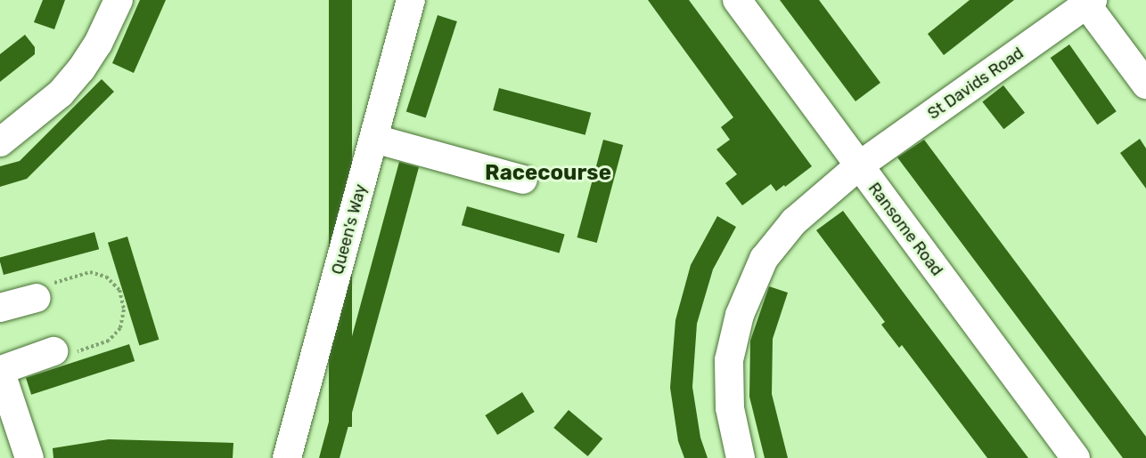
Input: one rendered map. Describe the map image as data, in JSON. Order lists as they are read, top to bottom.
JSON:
{
  "streets": {
    "street": ["St Davids Road", "Queen's Way", "Ransome Road"]
  },
  "crossings": [
    ["St Davids Road", "Ransome Road"]
  ],
  "districts": ["Racecourse"]
}
